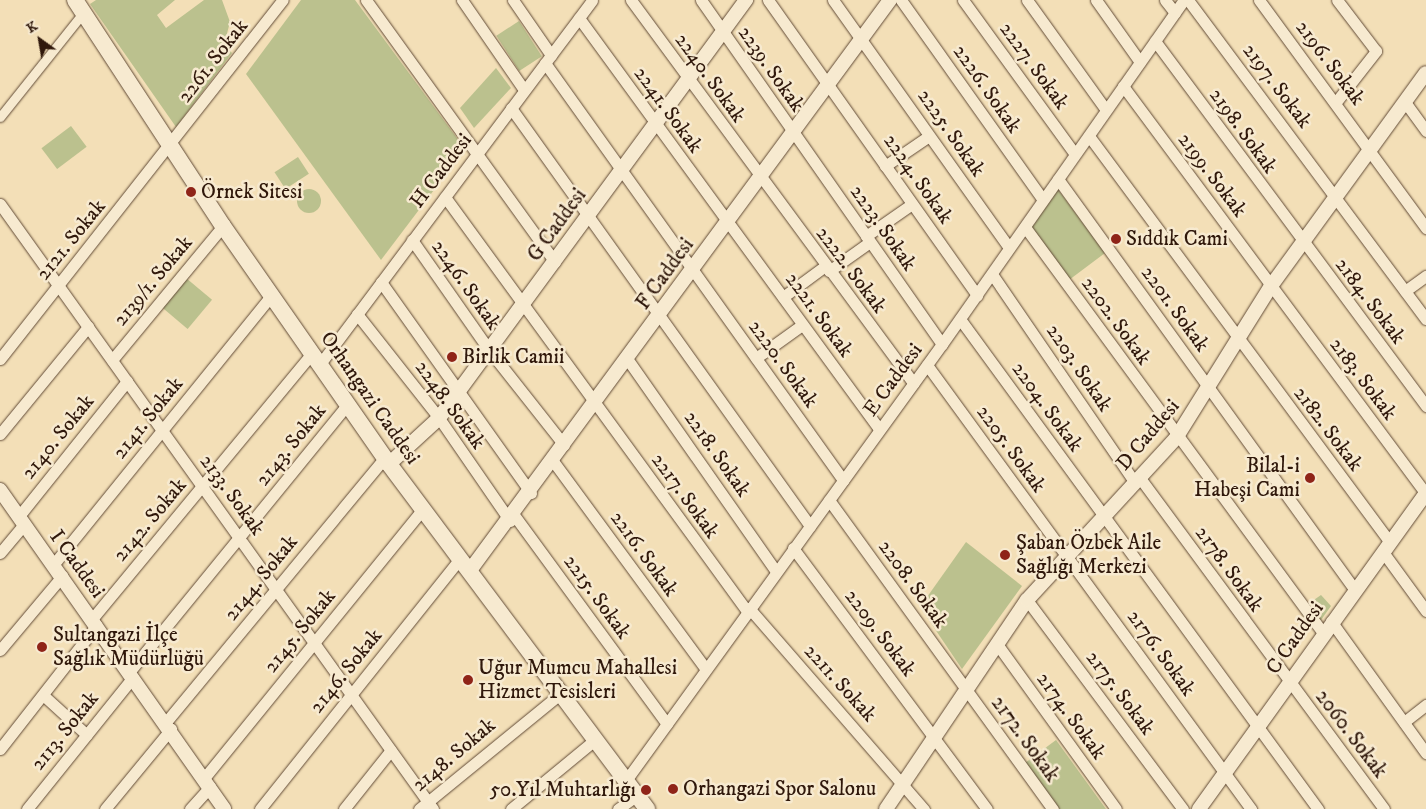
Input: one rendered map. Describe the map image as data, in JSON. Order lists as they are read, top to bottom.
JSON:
{
  "streets": {
    "main road": ["Orhangazi Caddesi"],
    "street": [
      "2261. Sokak",
      "2196. Sokak",
      "2227. Sokak",
      "2239. Sokak",
      "2240. Sokak",
      "2197. Sokak",
      "2226. Sokak",
      "2241. Sokak",
      "2198. Sokak",
      "2225. Sokak",
      "H Caddesi",
      "2199. Sokak",
      "2224. Sokak",
      "G Caddesi",
      "2223. Sokak",
      "2121. Sokak",
      "2222. Sokak",
      "F Caddesi",
      "2139/1. Sokak",
      "2246. Sokak",
      "2184. Sokak",
      "2201. Sokak",
      "2221. Sokak",
      "2202. Sokak",
      "2220. Sokak",
      "2203. Sokak",
      "2183. Sokak",
      "E Caddesi",
      "2248. Sokak",
      "2204. Sokak",
      "2141. Sokak",
      "2182. Sokak",
      "D Caddesi",
      "2140. Sokak",
      "2143. Sokak",
      "2205. Sokak",
      "2218. Sokak",
      "2133. Sokak",
      "2217. Sokak",
      "2142. Sokak",
      "2216. Sokak",
      "I Caddesi",
      "2178. Sokak",
      "2144. Sokak",
      "2208. Sokak",
      "2215. Sokak",
      "2145. Sokak",
      "2209. Sokak",
      "C Caddesi",
      "2176. Sokak",
      "2146. Sokak",
      "2211. Sokak",
      "2175. Sokak",
      "2174. Sokak",
      "2113. Sokak",
      "2060. Sokak",
      "2172. Sokak",
      "2148. Sokak"
    ]
  },
  "crossings": [
    ["2261. Sokak", "2121. Sokak"],
    ["2261. Sokak", "Orhangazi Caddesi"],
    ["2196. Sokak", "D Caddesi"],
    ["2227. Sokak", "E Caddesi"],
    ["2239. Sokak", "G Caddesi"],
    ["2239. Sokak", "2223. Sokak"],
    ["2239. Sokak", "F Caddesi"],
    ["2240. Sokak", "G Caddesi"],
    ["2240. Sokak", "2222. Sokak"],
    ["2240. Sokak", "F Caddesi"],
    ["2197. Sokak", "D Caddesi"],
    ["2226. Sokak", "E Caddesi"],
    ["2241. Sokak", "H Caddesi"],
    ["2241. Sokak", "G Caddesi"],
    ["2241. Sokak", "F Caddesi"],
    ["2241. Sokak", "2221. Sokak"],
    ["2198. Sokak", "2184. Sokak"],
    ["2198. Sokak", "E Caddesi"],
    ["2198. Sokak", "D Caddesi"],
    ["2225. Sokak", "F Caddesi"],
    ["2225. Sokak", "E Caddesi"],
    ["H Caddesi", "2246. Sokak"],
    ["H Caddesi", "2220. Sokak"],
    ["H Caddesi", "Orhangazi Caddesi"],
    ["H Caddesi", "2248. Sokak"],
    ["H Caddesi", "2217. Sokak"],
    ["H Caddesi", "2142. Sokak"],
    ["2199. Sokak", "2183. Sokak"],
    ["2199. Sokak", "E Caddesi"],
    ["2199. Sokak", "D Caddesi"],
    ["2224. Sokak", "F Caddesi"],
    ["2224. Sokak", "E Caddesi"],
    ["G Caddesi", "2246. Sokak"],
    ["G Caddesi", "2220. Sokak"],
    ["G Caddesi", "Orhangazi Caddesi"],
    ["G Caddesi", "2248. Sokak"],
    ["G Caddesi", "2217. Sokak"],
    ["G Caddesi", "2144. Sokak"],
    ["2223. Sokak", "F Caddesi"],
    ["2223. Sokak", "E Caddesi"],
    ["2121. Sokak", "Orhangazi Caddesi"],
    ["2121. Sokak", "2133. Sokak"],
    ["2222. Sokak", "F Caddesi"],
    ["2222. Sokak", "E Caddesi"],
    ["F Caddesi", "2246. Sokak"],
    ["F Caddesi", "2221. Sokak"],
    ["F Caddesi", "2220. Sokak"],
    ["F Caddesi", "Orhangazi Caddesi"],
    ["F Caddesi", "2248. Sokak"],
    ["F Caddesi", "2218. Sokak"],
    ["F Caddesi", "2217. Sokak"],
    ["F Caddesi", "2216. Sokak"],
    ["F Caddesi", "2215. Sokak"],
    ["F Caddesi", "2146. Sokak"],
    ["2139/1. Sokak", "Orhangazi Caddesi"],
    ["2139/1. Sokak", "2133. Sokak"],
    ["2184. Sokak", "D Caddesi"],
    ["2201. Sokak", "E Caddesi"],
    ["2201. Sokak", "D Caddesi"],
    ["2201. Sokak", "C Caddesi"],
    ["2221. Sokak", "E Caddesi"],
    ["2202. Sokak", "E Caddesi"],
    ["2202. Sokak", "D Caddesi"],
    ["2202. Sokak", "C Caddesi"],
    ["2220. Sokak", "E Caddesi"],
    ["2203. Sokak", "E Caddesi"],
    ["2203. Sokak", "D Caddesi"],
    ["2203. Sokak", "2178. Sokak"],
    ["2183. Sokak", "D Caddesi"],
    ["2183. Sokak", "C Caddesi"],
    ["E Caddesi", "Orhangazi Caddesi"],
    ["E Caddesi", "2204. Sokak"],
    ["E Caddesi", "2182. Sokak"],
    ["E Caddesi", "2205. Sokak"],
    ["E Caddesi", "2218. Sokak"],
    ["E Caddesi", "2217. Sokak"],
    ["E Caddesi", "2216. Sokak"],
    ["E Caddesi", "2208. Sokak"],
    ["E Caddesi", "2215. Sokak"],
    ["E Caddesi", "2209. Sokak"],
    ["E Caddesi", "2211. Sokak"],
    ["Orhangazi Caddesi", "2141. Sokak"],
    ["Orhangazi Caddesi", "2143. Sokak"],
    ["Orhangazi Caddesi", "2142. Sokak"],
    ["Orhangazi Caddesi", "2144. Sokak"],
    ["Orhangazi Caddesi", "2145. Sokak"],
    ["Orhangazi Caddesi", "2146. Sokak"],
    ["Orhangazi Caddesi", "2148. Sokak"],
    ["2248. Sokak", "2215. Sokak"],
    ["2204. Sokak", "D Caddesi"],
    ["2204. Sokak", "C Caddesi"],
    ["2141. Sokak", "2133. Sokak"],
    ["2141. Sokak", "I Caddesi"],
    ["2182. Sokak", "D Caddesi"],
    ["2182. Sokak", "C Caddesi"],
    ["D Caddesi", "2205. Sokak"],
    ["D Caddesi", "2178. Sokak"],
    ["D Caddesi", "2208. Sokak"],
    ["D Caddesi", "2209. Sokak"],
    ["D Caddesi", "2176. Sokak"],
    ["D Caddesi", "2211. Sokak"],
    ["D Caddesi", "2175. Sokak"],
    ["D Caddesi", "2174. Sokak"],
    ["D Caddesi", "2172. Sokak"],
    ["2140. Sokak", "2133. Sokak"],
    ["2140. Sokak", "I Caddesi"],
    ["2143. Sokak", "2133. Sokak"],
    ["2143. Sokak", "I Caddesi"],
    ["2143. Sokak", "2113. Sokak"],
    ["2205. Sokak", "2176. Sokak"],
    ["2133. Sokak", "2142. Sokak"],
    ["2133. Sokak", "2144. Sokak"],
    ["2133. Sokak", "2145. Sokak"],
    ["2133. Sokak", "2146. Sokak"],
    ["2133. Sokak", "2148. Sokak"],
    ["2217. Sokak", "2211. Sokak"],
    ["2142. Sokak", "I Caddesi"],
    ["I Caddesi", "2144. Sokak"],
    ["I Caddesi", "2145. Sokak"],
    ["I Caddesi", "2113. Sokak"],
    ["2178. Sokak", "C Caddesi"],
    ["2178. Sokak", "2060. Sokak"],
    ["2208. Sokak", "2172. Sokak"],
    ["C Caddesi", "2176. Sokak"],
    ["C Caddesi", "2060. Sokak"]
  ],
  "places": [
    "Örnek Sitesi",
    "Sıddık Cami",
    "Birlik Camii",
    "Bilal-i Habeşi Cami",
    "Şaban Özbek Aile Sağlığı Merkezi",
    "Sultangazi İlçe Sağlık Müdürlüğü",
    "Uğur Mumcu Mahallesi Hizmet Tesisleri",
    "Orhangazi Spor Salonu",
    "50.Yıl Muhtarlığı"
  ],
  "north": "top left"
}
